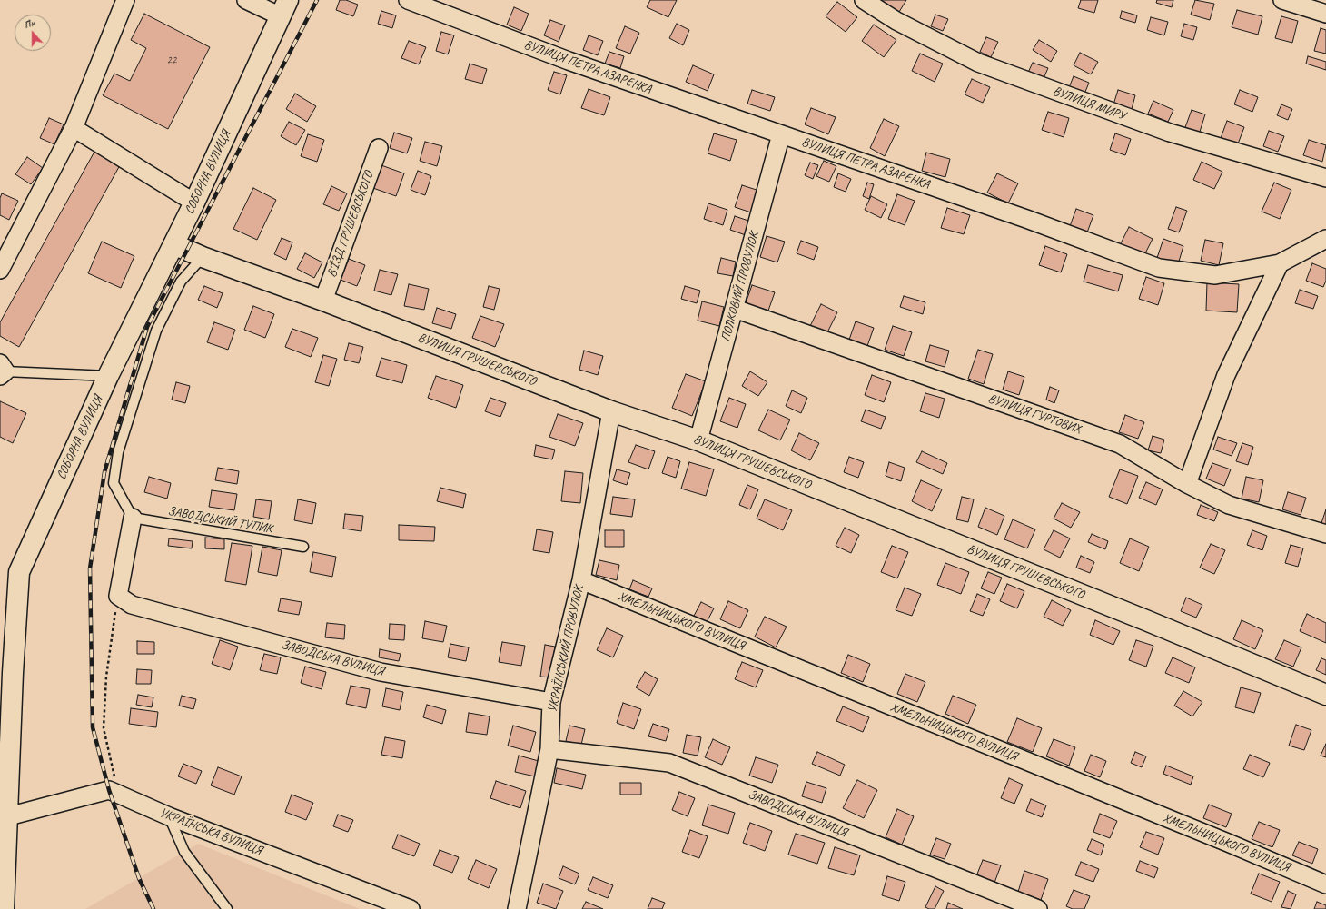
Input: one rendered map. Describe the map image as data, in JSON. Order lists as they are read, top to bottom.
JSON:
{
  "streets": {
    "street": [
      "ВУЛИЦЯ ПЕТРА АЗАРЕНКА",
      "ВУЛИЦЯ МИРУ",
      "СОБОРНА ВУЛИЦЯ",
      "В'ЇЗД ГРУШЕВСЬКОГО",
      "ПОЛКОВИЙ ПРОВУЛОК",
      "ВУЛИЦЯ ГРУШЕВСЬКОГО",
      "ВУЛИЦЯ ГУРТОВИХ",
      "ХМЕЛЬНИЦЬКОГО ВУЛИЦЯ",
      "УКРАЇНСЬКИЙ ПРОВУЛОК",
      "ЗАВОДСЬКА ВУЛИЦЯ",
      "УКРАЇНСЬКА ВУЛИЦЯ"
    ],
    "lane": ["ЗАВОДСЬКИЙ ТУПИК"]
  },
  "crossings": [
    ["ВУЛИЦЯ ПЕТРА АЗАРЕНКА", "ПОЛКОВИЙ ПРОВУЛОК"],
    ["СОБОРНА ВУЛИЦЯ", "ВУЛИЦЯ ГРУШЕВСЬКОГО"],
    ["СОБОРНА ВУЛИЦЯ", "УКРАЇНСЬКА ВУЛИЦЯ"],
    ["В'ЇЗД ГРУШЕВСЬКОГО", "ВУЛИЦЯ ГРУШЕВСЬКОГО"],
    ["ПОЛКОВИЙ ПРОВУЛОК", "ВУЛИЦЯ ГРУШЕВСЬКОГО"],
    ["ПОЛКОВИЙ ПРОВУЛОК", "ВУЛИЦЯ ГУРТОВИХ"],
    ["ВУЛИЦЯ ГРУШЕВСЬКОГО", "УКРАЇНСЬКИЙ ПРОВУЛОК"],
    ["ХМЕЛЬНИЦЬКОГО ВУЛИЦЯ", "УКРАЇНСЬКИЙ ПРОВУЛОК"],
    ["УКРАЇНСЬКИЙ ПРОВУЛОК", "ЗАВОДСЬКА ВУЛИЦЯ"]
  ],
  "house_numbers": ["22"],
  "north": "top"
}
